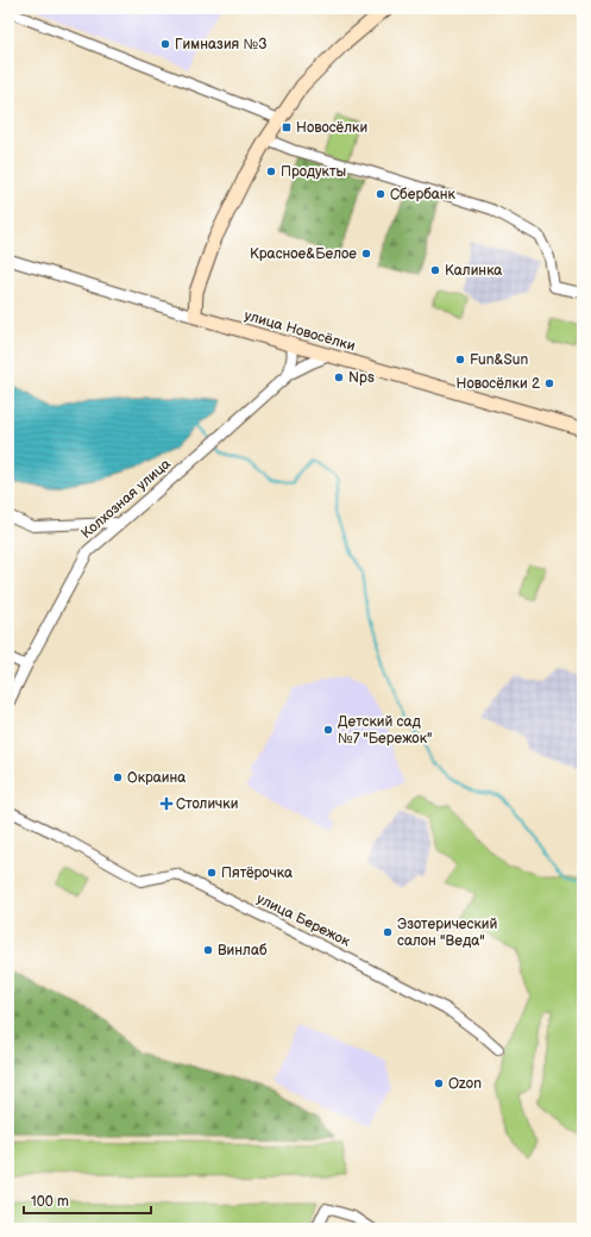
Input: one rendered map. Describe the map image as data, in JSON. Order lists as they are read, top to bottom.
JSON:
{
  "streets": {
    "main road": ["улица Новосёлки"],
    "street": ["Колхозная улица", "улица Бережок"]
  },
  "crossings": [
    ["улица Новосёлки", "Колхозная улица"]
  ],
  "places": {
    "other": [
      "Гимназия №3",
      "Продукты",
      "Сбербанк",
      "Красное&Белое",
      "Калинка",
      "Fun&Sun",
      "Nps",
      "Новосёлки 2",
      "Детский сад №7 \"Бережок\"",
      "Окраина",
      "Пятёрочка",
      "Эзотерический салон \"Веда\"",
      "Винлаб",
      "Ozon"
    ],
    "transit": ["Новосёлки"],
    "health": ["Столички"]
  },
  "scale_bar": "100 m"
}
